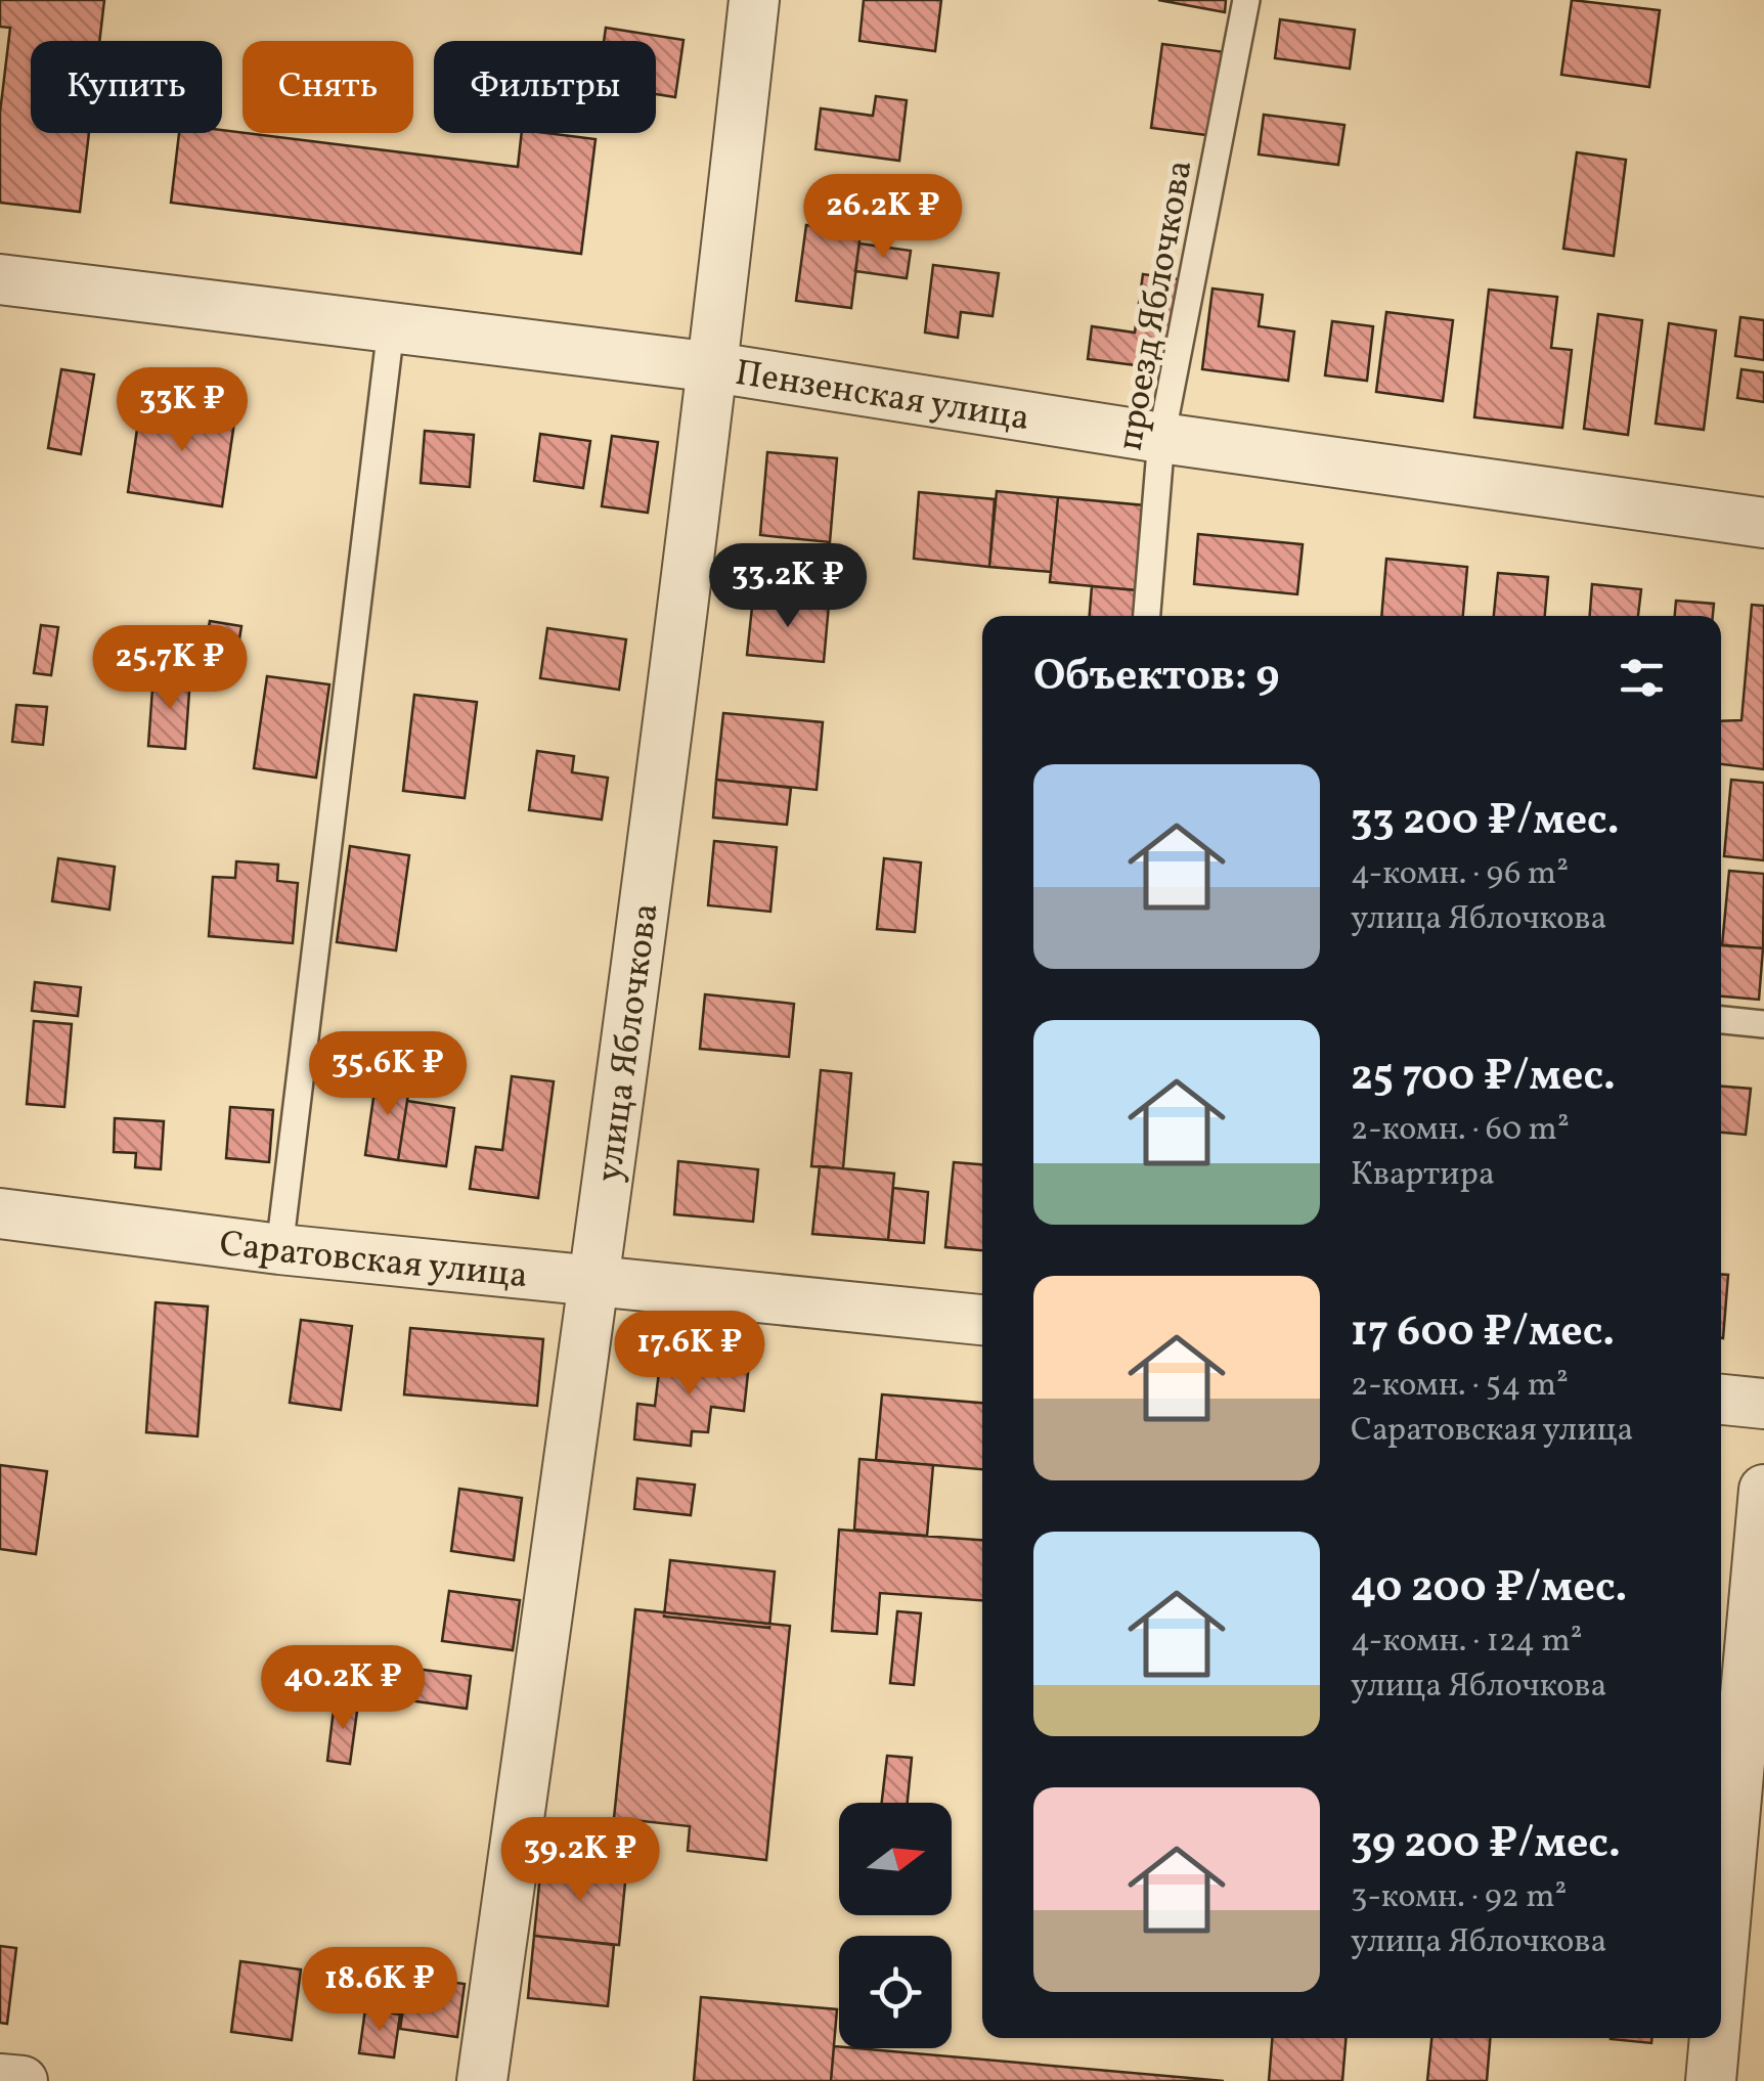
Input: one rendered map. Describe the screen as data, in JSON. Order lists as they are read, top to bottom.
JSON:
{
  "streets": {
    "street": ["Пензенская улица", "улица Яблочкова", "Саратовская улица"],
    "lane": ["проезд Яблочкова"]
  },
  "crossings": [
    ["проезд Яблочкова", "Пензенская улица"],
    ["Пензенская улица", "улица Яблочкова"],
    ["улица Яблочкова", "Саратовская улица"]
  ],
  "north": "right",
  "page": {
    "chip": ["Купить", "Снять", "Фильтры"],
    "price": [
      "26.2K ₽",
      "33K ₽",
      "33.2K ₽",
      "25.7K ₽",
      "35.6K ₽",
      "17.6K ₽",
      "40.2K ₽",
      "39.2K ₽",
      "18.6K ₽"
    ],
    "heading": "Объектов: 9",
    "list": [
      {
        "name": "33 200 ₽/мес.",
        "note": "4-комн. · 96 m² · улица Яблочкова"
      },
      {
        "name": "25 700 ₽/мес.",
        "note": "2-комн. · 60 m² · Квартира"
      },
      {
        "name": "17 600 ₽/мес.",
        "note": "2-комн. · 54 m² · Саратовская улица"
      },
      {
        "name": "40 200 ₽/мес.",
        "note": "4-комн. · 124 m² · улица Яблочкова"
      },
      {
        "name": "39 200 ₽/мес.",
        "note": "3-комн. · 92 m² · улица Яблочкова"
      }
    ]
  }
}
